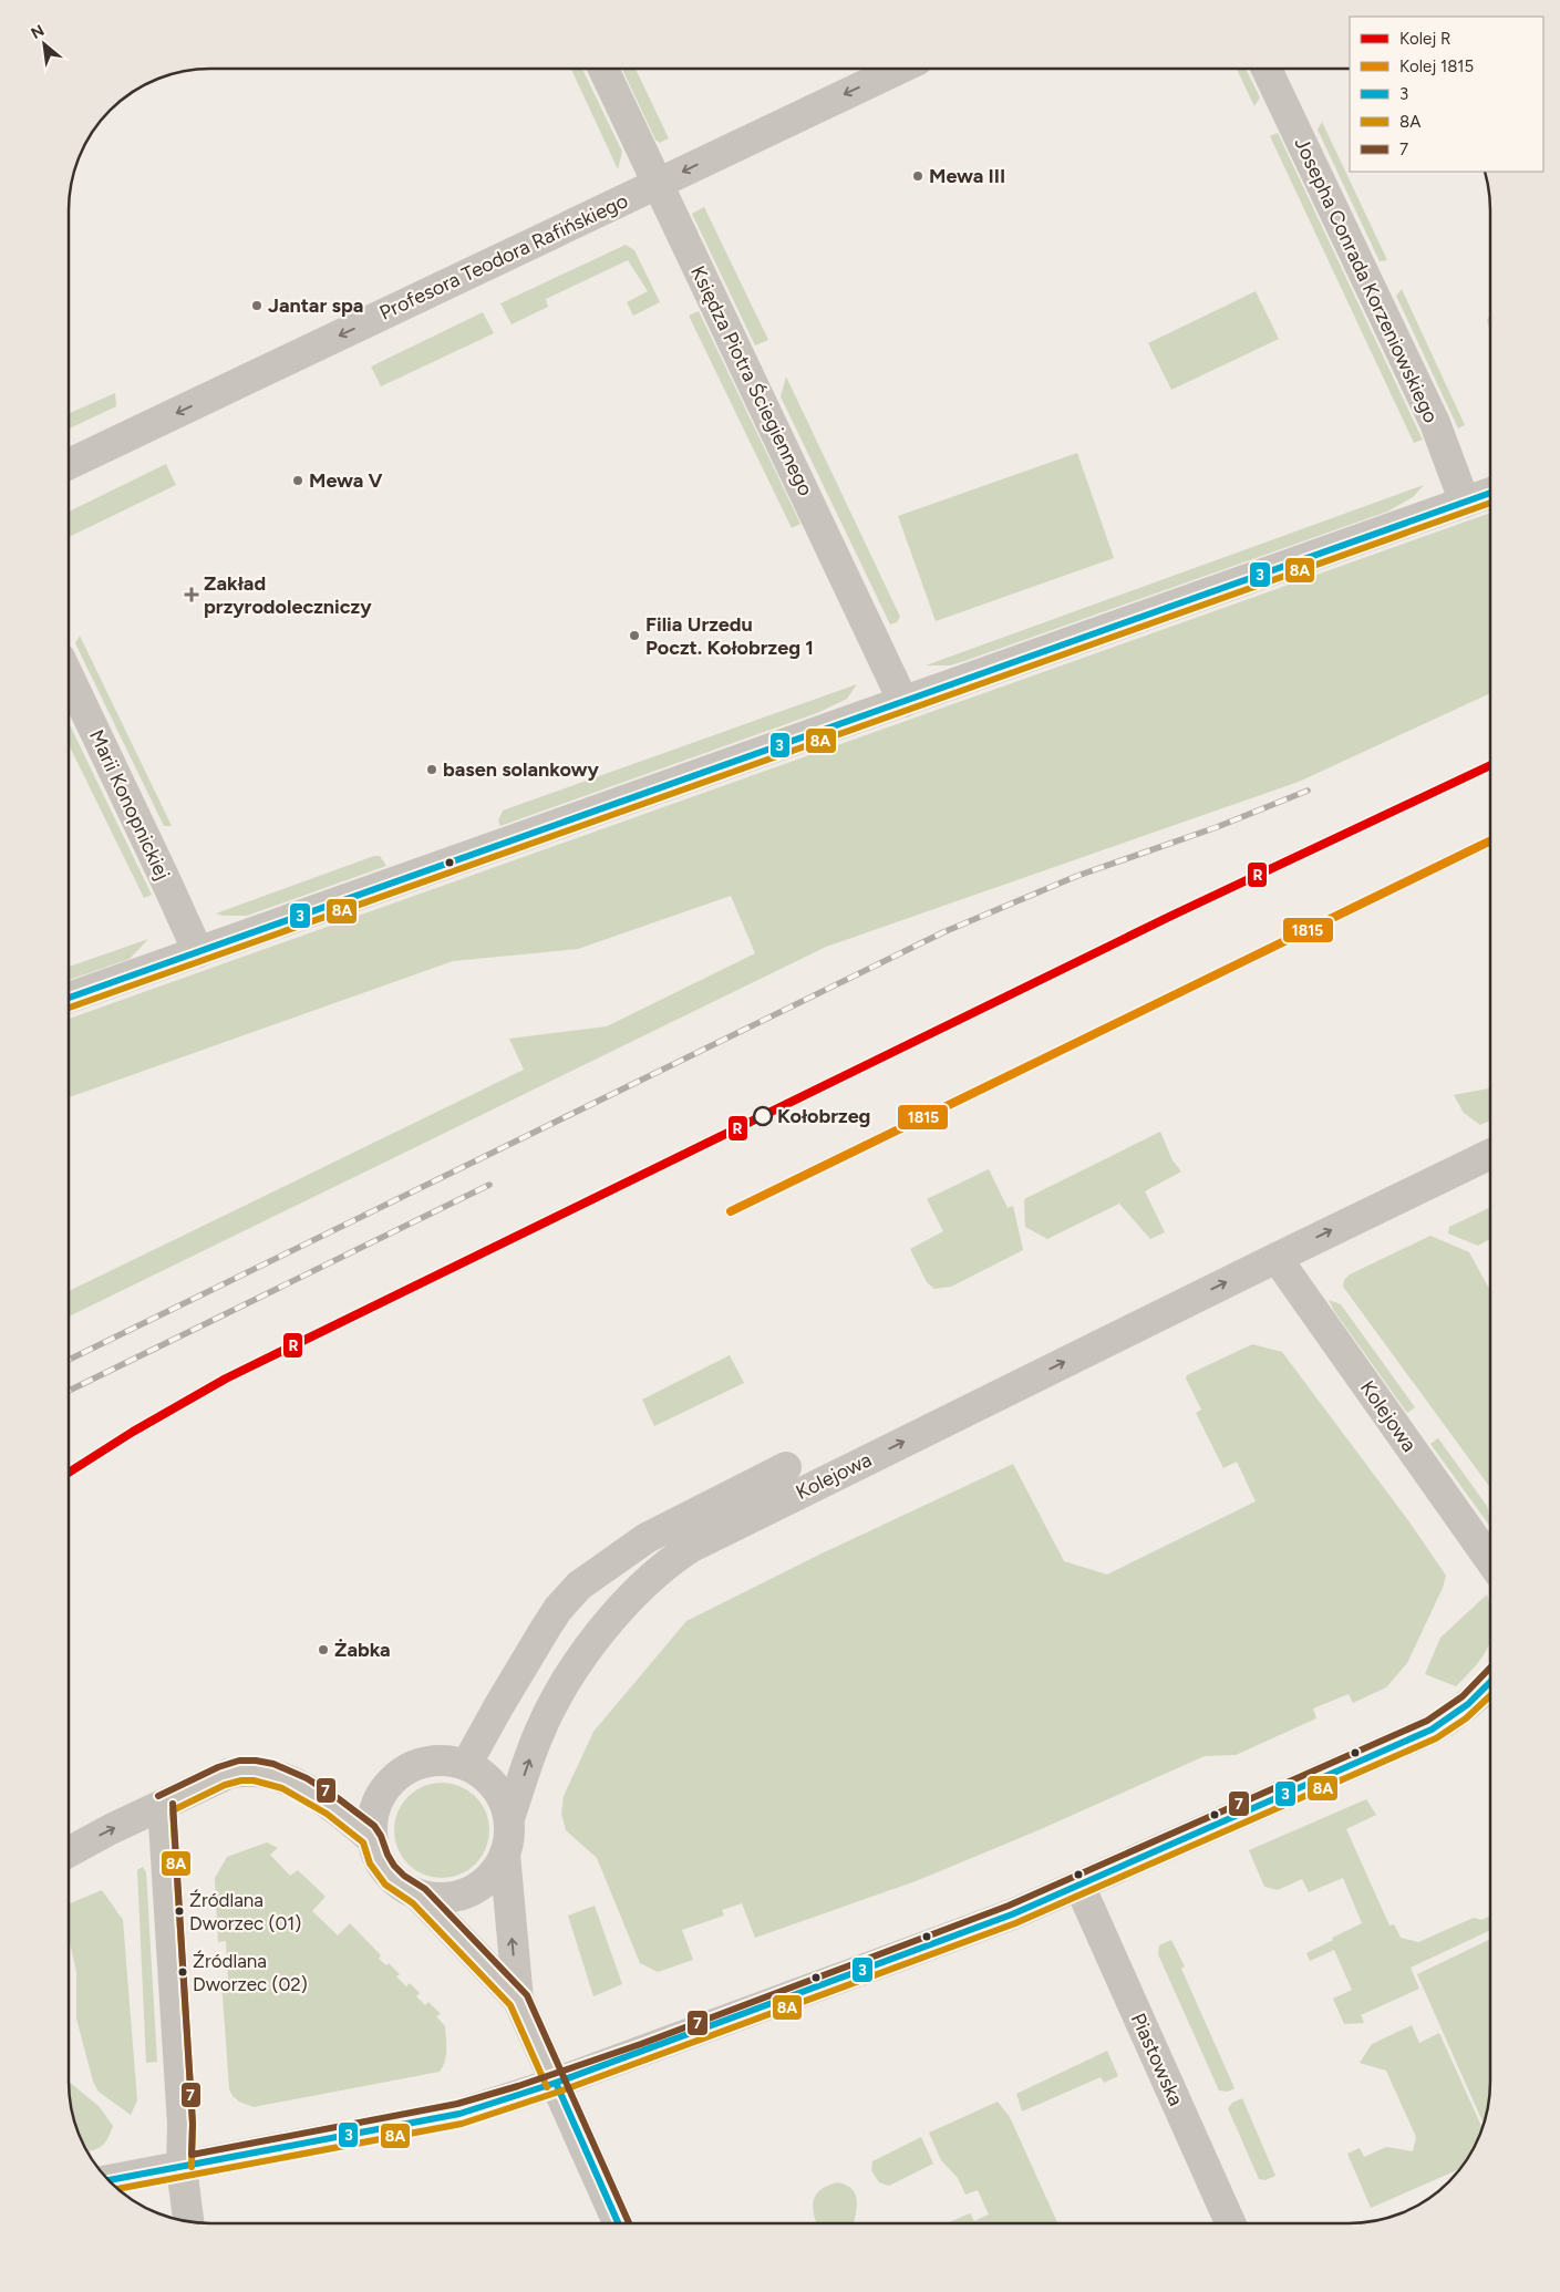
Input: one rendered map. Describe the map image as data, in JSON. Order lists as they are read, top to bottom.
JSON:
{
  "streets": {
    "street": [
      "Profesora Teodora Rafińskiego",
      "Josepha Conrada Korzeniowskiego",
      "Księdza Piotra Ściegiennego",
      "Marii Konopnickiej",
      "Kolejowa",
      "Piastowska"
    ]
  },
  "crossings": [
    ["Profesora Teodora Rafińskiego", "Księdza Piotra Ściegiennego"]
  ],
  "one_way": ["Profesora Teodora Rafińskiego"],
  "places": {
    "other": [
      "Mewa III",
      "Jantar spa",
      "Mewa V",
      "Filia Urzedu Poczt. Kołobrzeg 1",
      "basen solankowy",
      "Kołobrzeg",
      "Żabka",
      "Źródlana Dworzec (01)",
      "Źródlana Dworzec (02)"
    ],
    "health": ["Zakład przyrodoleczniczy"]
  },
  "lines": [
    "transit line 3",
    "transit line 8A",
    "rail line R",
    "rail line 1815",
    "transit line 7"
  ],
  "legend": [
    "Kolej R",
    "Kolej 1815",
    "3",
    "8A",
    "7"
  ],
  "north": "top left"
}
